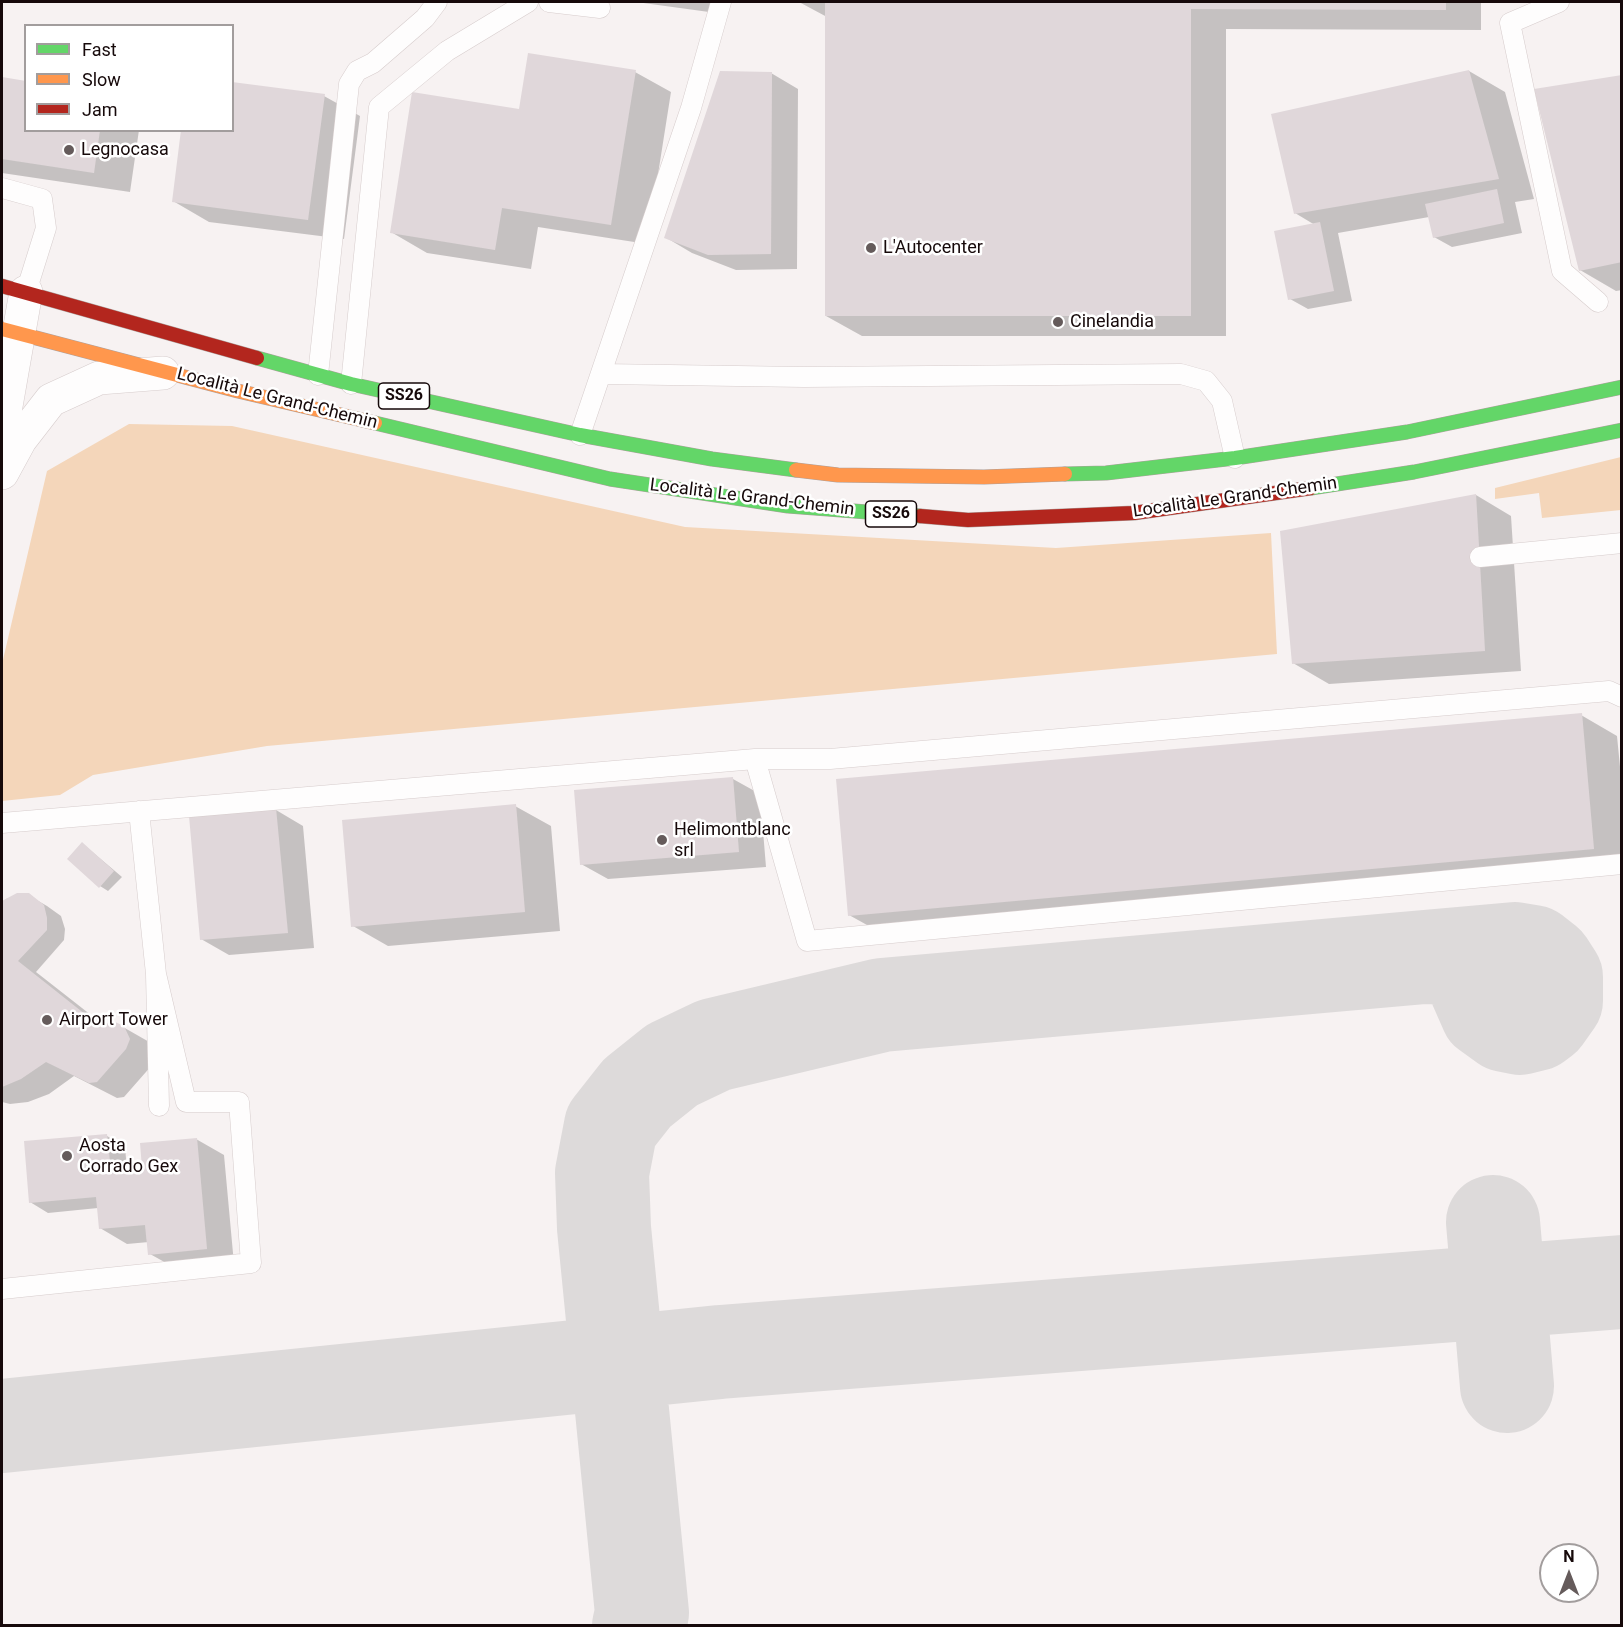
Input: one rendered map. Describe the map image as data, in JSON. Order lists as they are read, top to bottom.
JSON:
{
  "streets": {
    "main road": ["SS26", "Località Le Grand-Chemin"]
  },
  "places": [
    "Legnocasa",
    "L'Autocenter",
    "Cinelandia",
    "Helimontblanc srl",
    "Airport Tower",
    "Aosta Corrado Gex"
  ],
  "legend": ["Fast", "Slow", "Jam"],
  "north": "top"
}
